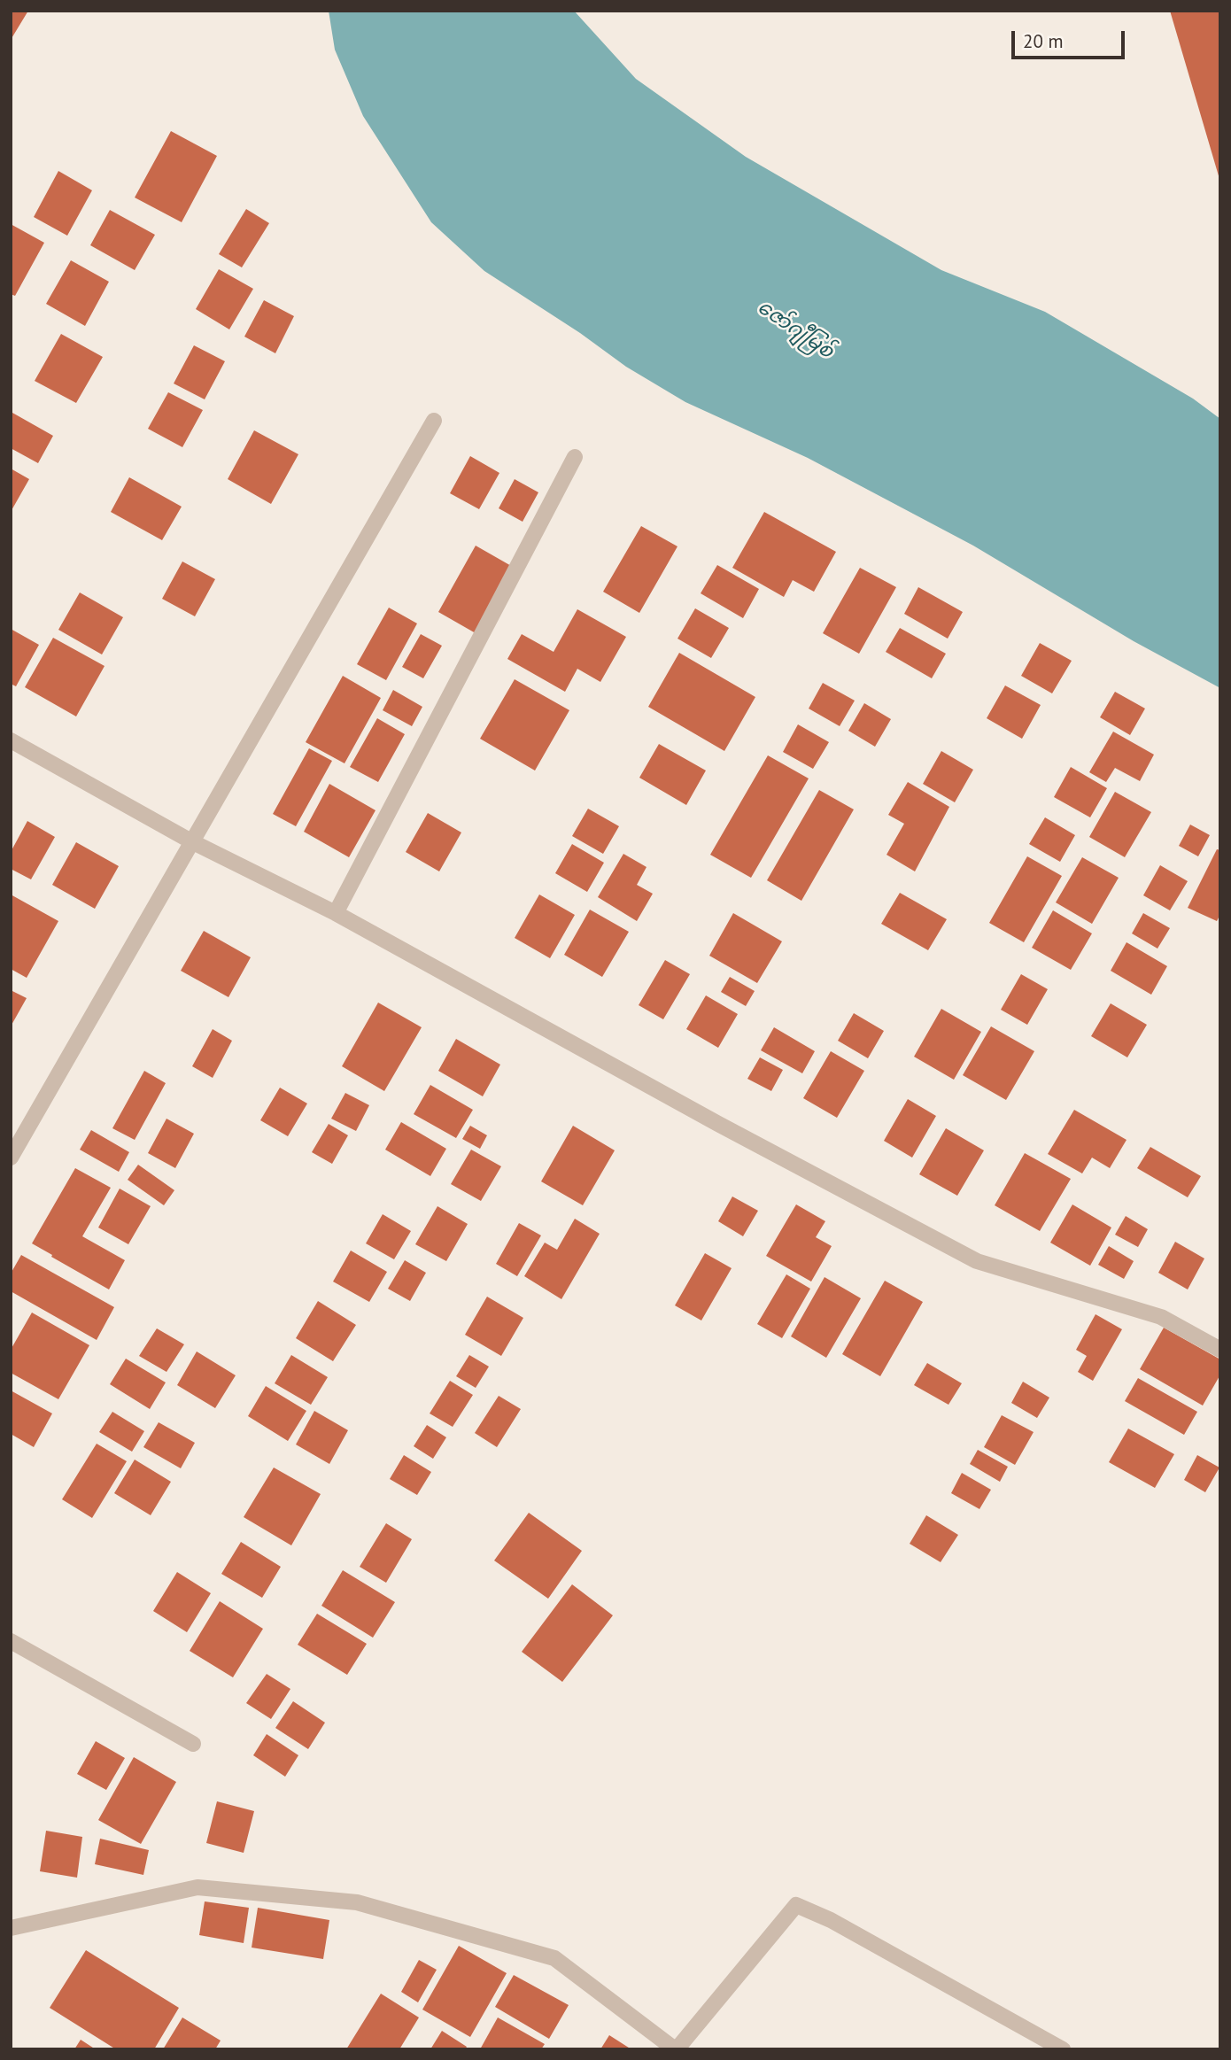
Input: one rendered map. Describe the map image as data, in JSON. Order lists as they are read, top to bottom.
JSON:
{
  "water": ["ဇော်ဂျီမြစ်"],
  "scale_bar": "20 m"
}
